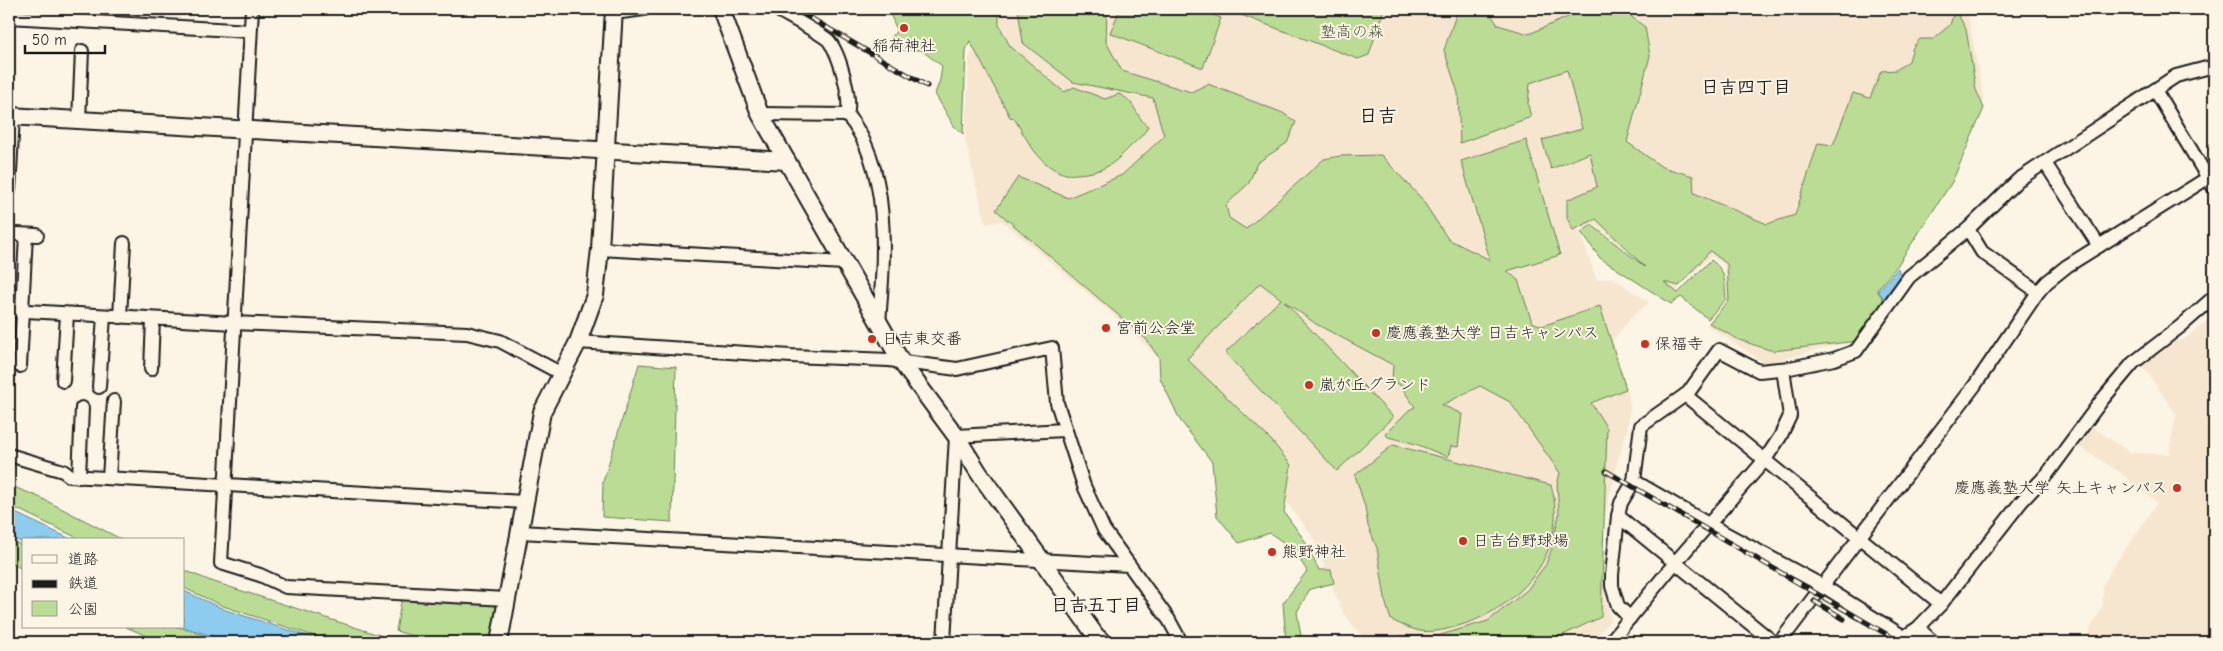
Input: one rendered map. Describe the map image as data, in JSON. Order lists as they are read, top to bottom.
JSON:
{
  "districts": ["日吉四丁目", "日吉", "日吉五丁目"],
  "parks": ["塾高の森"],
  "places": [
    "稲荷神社",
    "宮前公会堂",
    "慶應義塾大学 日吉キャンパス",
    "日吉東交番",
    "保福寺",
    "嵐が丘グランド",
    "慶應義塾大学 矢上キャンパス",
    "日吉台野球場",
    "熊野神社"
  ],
  "legend": ["道路", "鉄道", "公園"],
  "scale_bar": "50 m"
}
